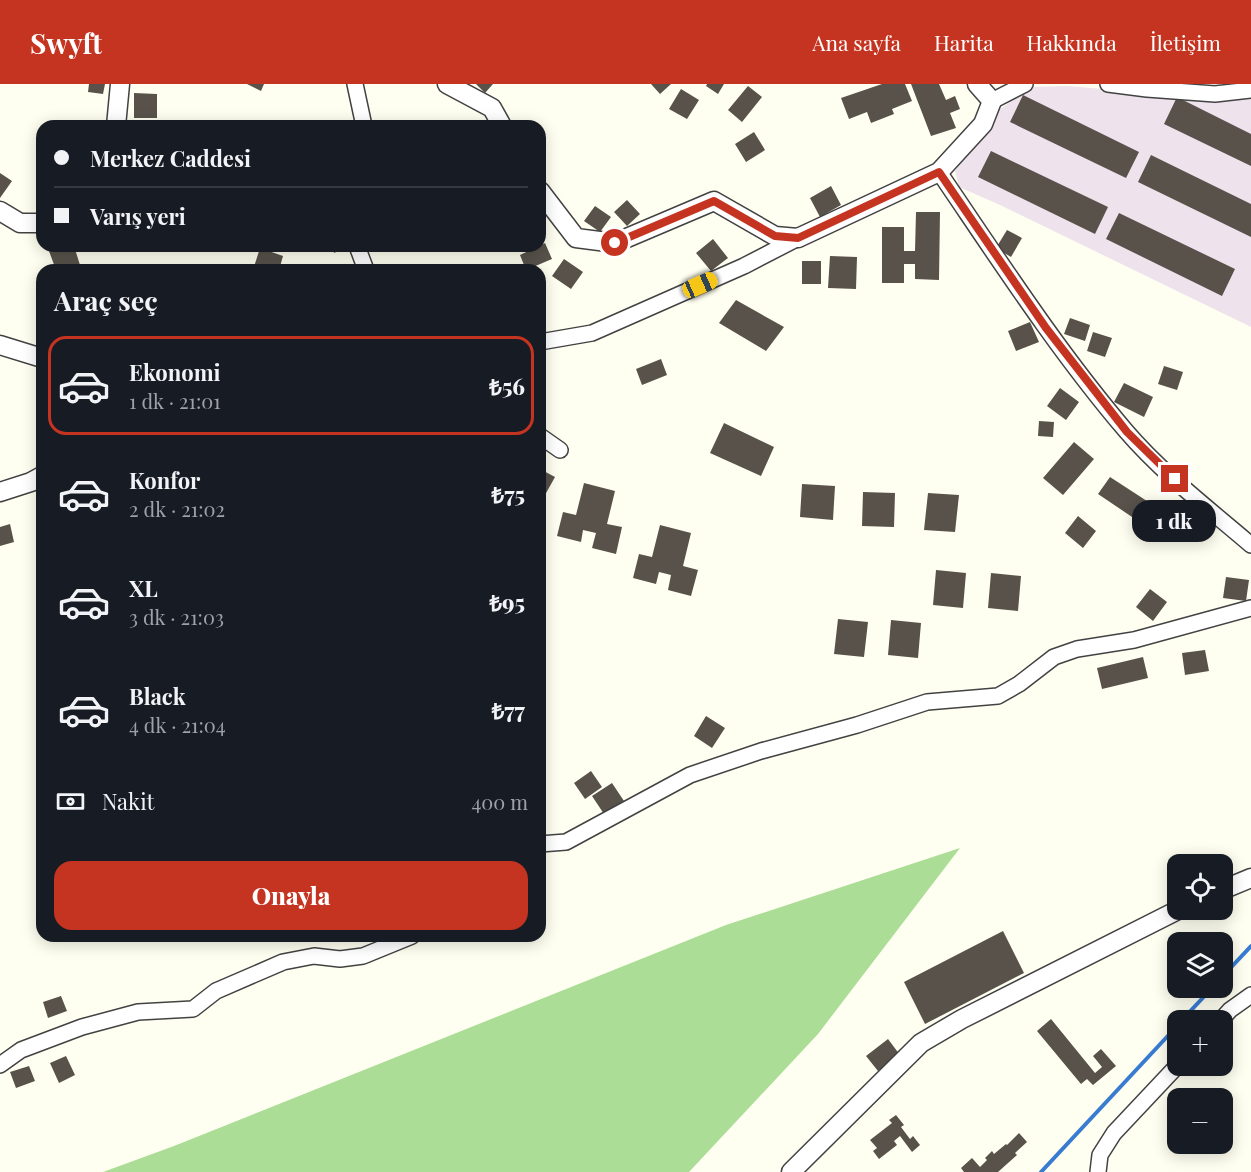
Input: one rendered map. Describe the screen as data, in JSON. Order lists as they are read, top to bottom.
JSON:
{
  "page": {
    "header": "Swyft",
    "nav": [
      "Ana sayfa",
      "Harita",
      "Hakkında",
      "İletişim"
    ],
    "banner": ["Merkez Caddesi", "Varış yeri"],
    "heading": "Araç seç",
    "list": [
      {
        "name": "Ekonomi",
        "note": "1 dk · 21:01",
        "value": "₺56"
      },
      {
        "name": "Konfor",
        "note": "2 dk · 21:02",
        "value": "₺75"
      },
      {
        "name": "XL",
        "note": "3 dk · 21:03",
        "value": "₺95"
      },
      {
        "name": "Black",
        "note": "4 dk · 21:04",
        "value": "₺77"
      }
    ],
    "bubble": "1 dk",
    "pay": ["Nakit", "400 m"],
    "buttons": "Onayla",
    "map_buttons": ["+", "−"]
  }
}
